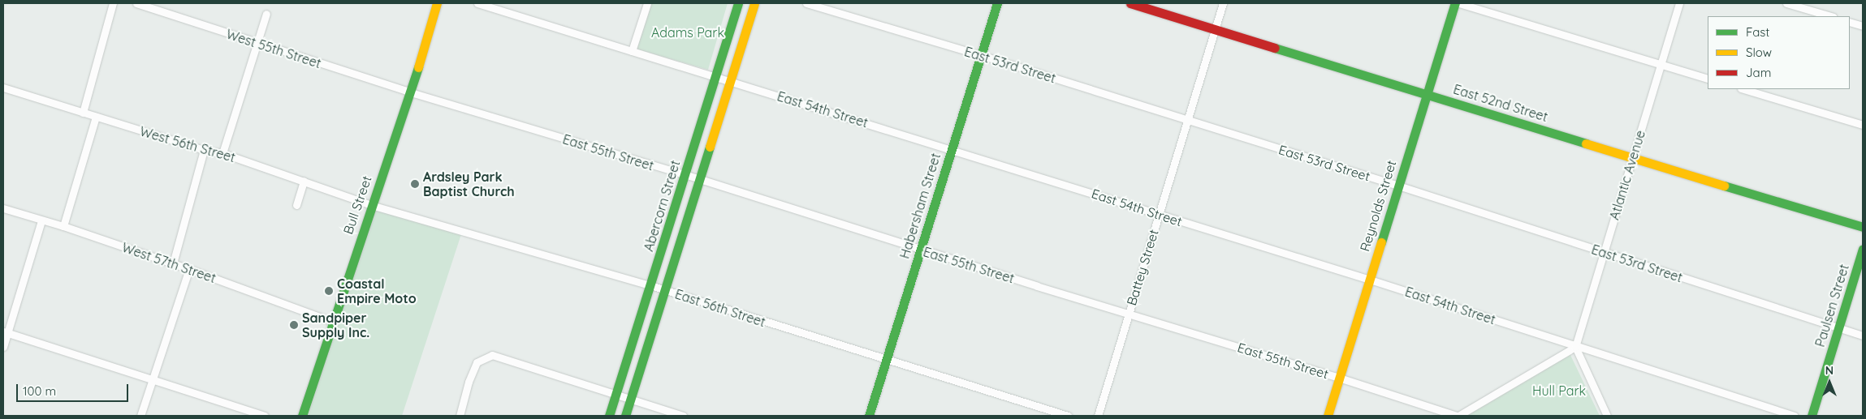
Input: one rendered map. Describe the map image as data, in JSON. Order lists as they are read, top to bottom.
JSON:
{
  "streets": {
    "main road": [
      "East 52nd Street",
      "Bull Street",
      "Abercorn Street",
      "Habersham Street",
      "Reynolds Street",
      "Paulsen Street"
    ],
    "street": [
      "West 55th Street",
      "East 53rd Street",
      "East 54th Street",
      "West 56th Street",
      "East 55th Street",
      "Atlantic Avenue",
      "West 57th Street",
      "Battey Street",
      "East 56th Street"
    ]
  },
  "crossings": [
    ["West 55th Street", "East 55th Street"],
    ["West 55th Street", "Bull Street"],
    ["East 53rd Street", "Atlantic Avenue"],
    ["East 53rd Street", "Habersham Street"],
    ["East 53rd Street", "Reynolds Street"],
    ["East 53rd Street", "Battey Street"],
    ["East 53rd Street", "Paulsen Street"],
    ["East 52nd Street", "Atlantic Avenue"],
    ["East 52nd Street", "Reynolds Street"],
    ["East 52nd Street", "Battey Street"],
    ["East 54th Street", "Atlantic Avenue"],
    ["East 54th Street", "Abercorn Street"],
    ["East 54th Street", "Habersham Street"],
    ["East 54th Street", "Reynolds Street"],
    ["East 54th Street", "Battey Street"],
    ["West 56th Street", "Bull Street"],
    ["West 56th Street", "East 56th Street"],
    ["East 55th Street", "Bull Street"],
    ["East 55th Street", "Abercorn Street"],
    ["East 55th Street", "Habersham Street"],
    ["East 55th Street", "Reynolds Street"],
    ["East 55th Street", "Battey Street"],
    ["Bull Street", "West 57th Street"],
    ["Bull Street", "East 56th Street"],
    ["Abercorn Street", "East 56th Street"],
    ["Habersham Street", "East 56th Street"]
  ],
  "parks": ["Adams Park", "Hull Park"],
  "places": ["Ardsley Park Baptist Church", "Coastal Empire Moto", "Sandpiper Supply Inc."],
  "legend": ["Fast", "Slow", "Jam"],
  "scale_bar": "100 m",
  "north": "top"
}
